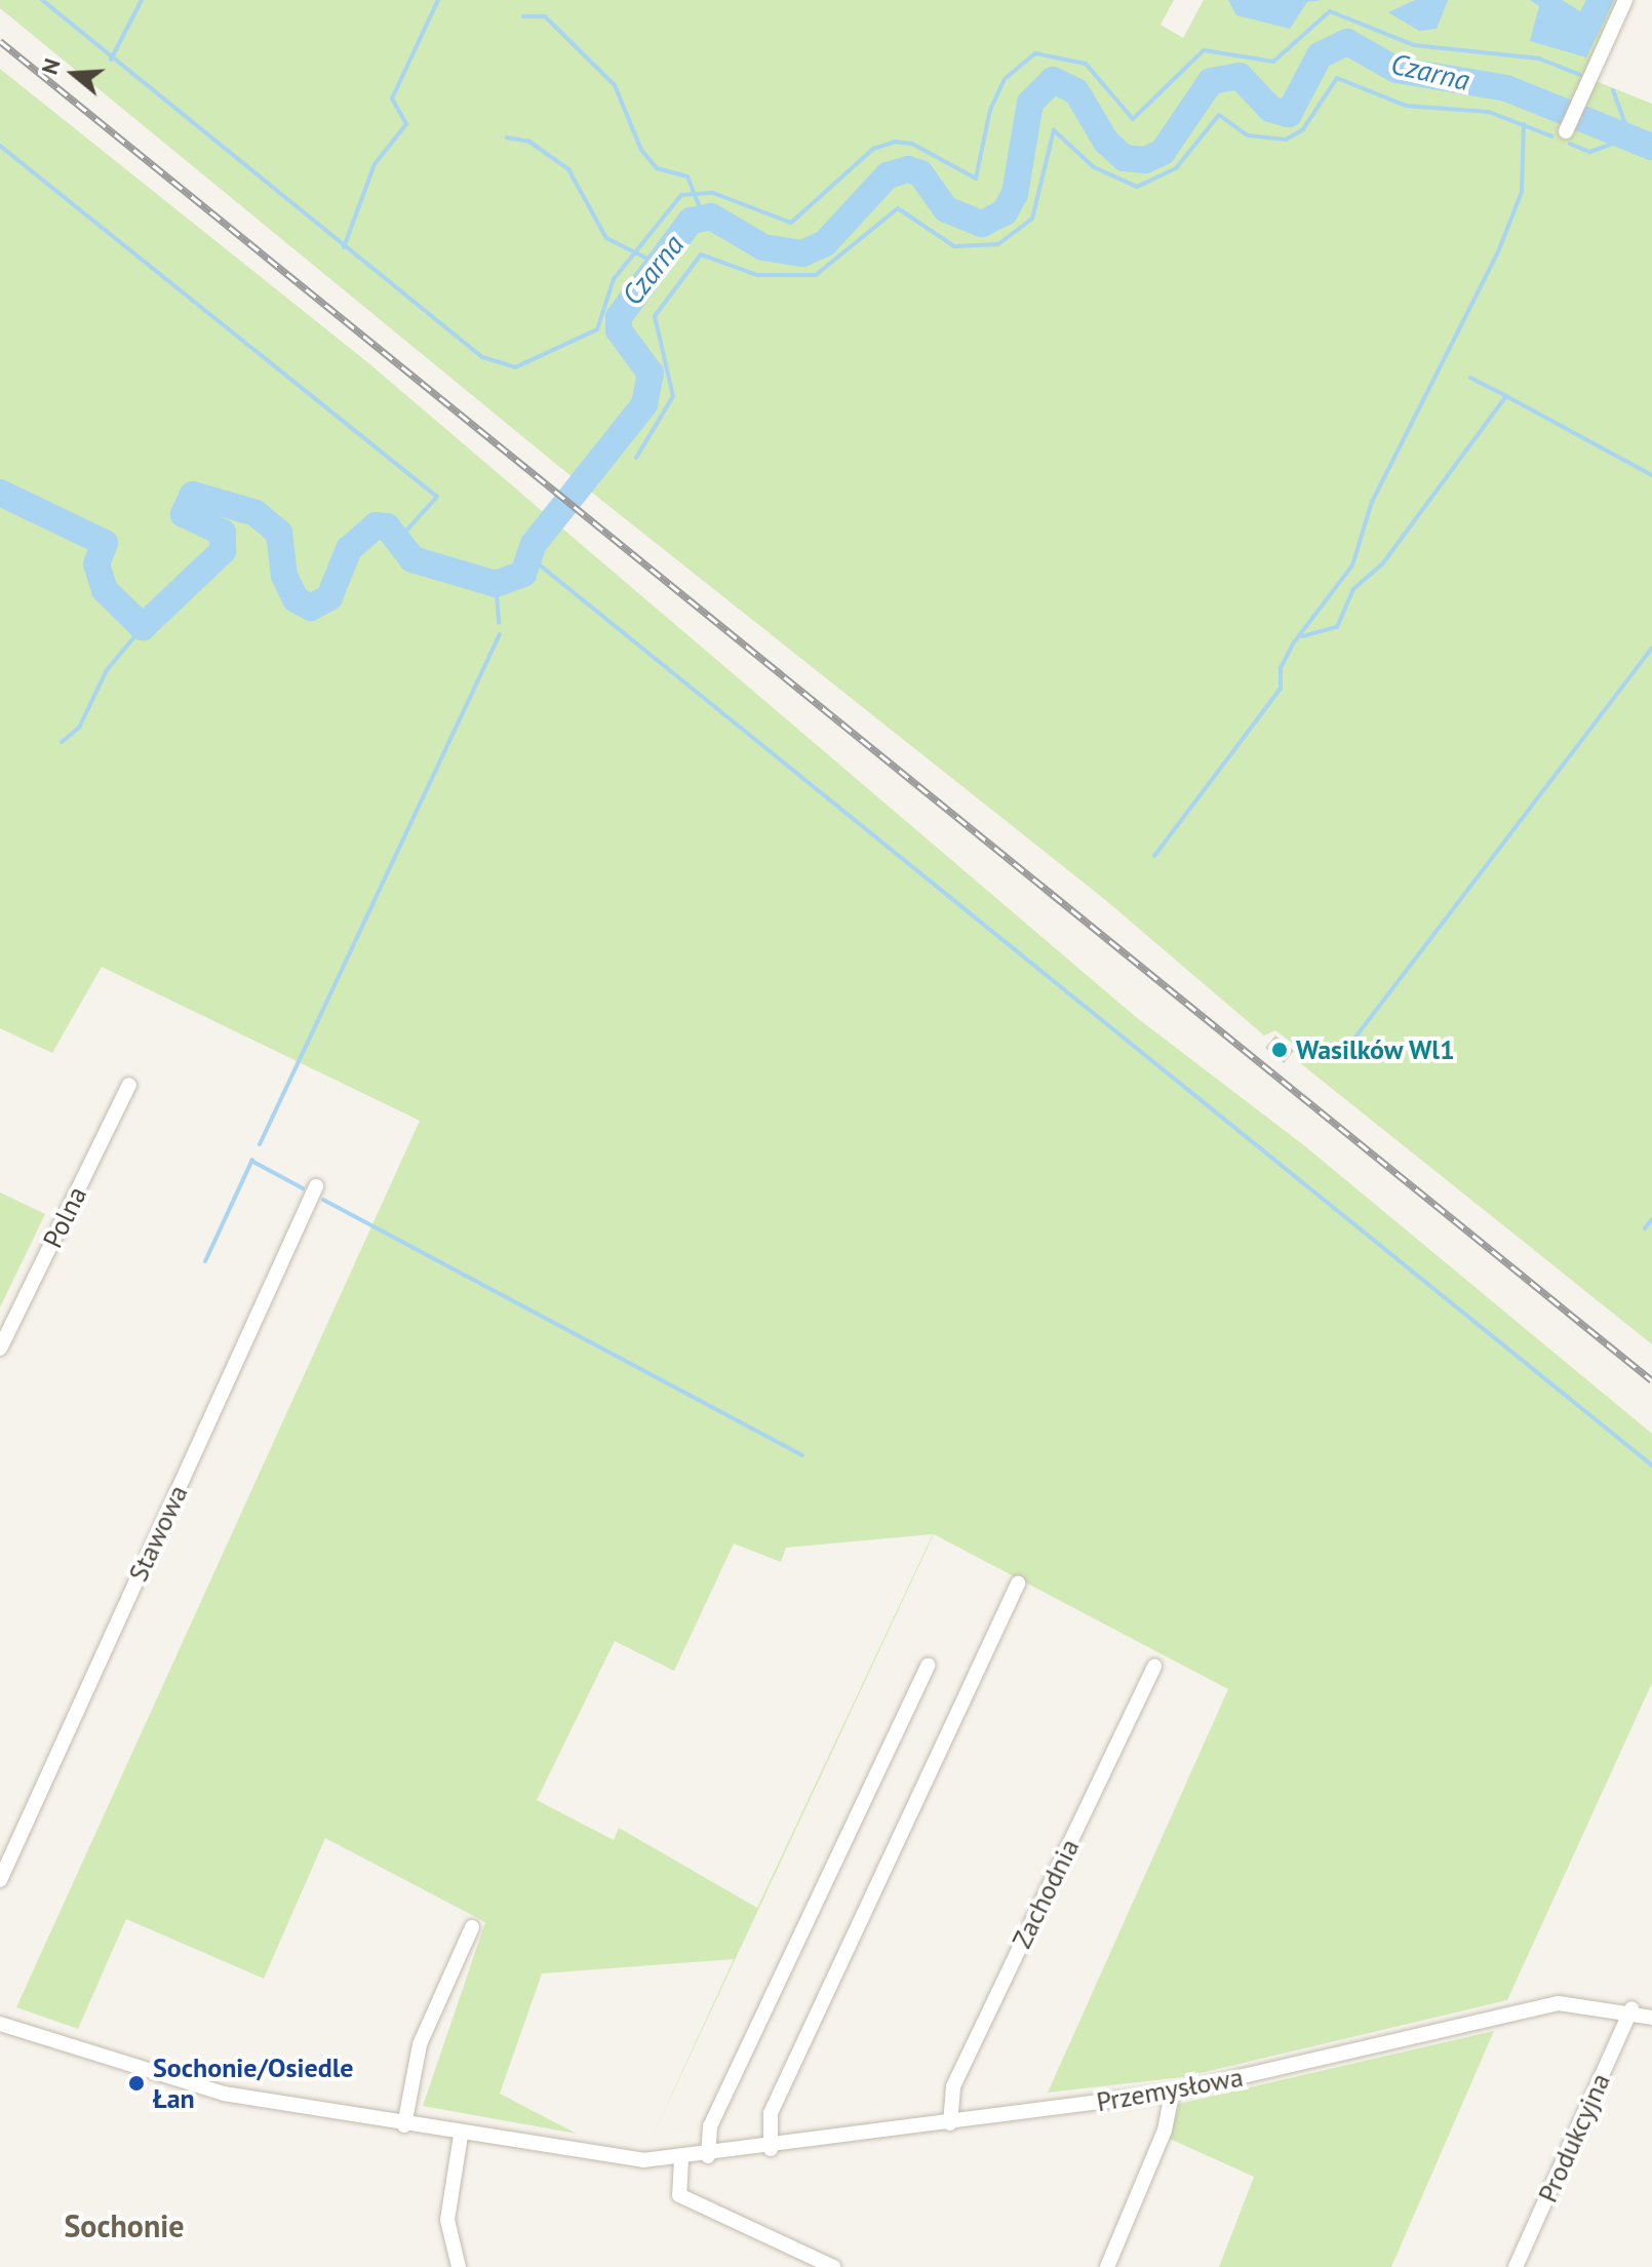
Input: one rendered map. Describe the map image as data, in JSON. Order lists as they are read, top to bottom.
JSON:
{
  "streets": {
    "street": [
      "Polna",
      "Stawowa",
      "Zachodnia",
      "Przemysłowa",
      "Produkcyjna"
    ]
  },
  "crossings": [
    ["Zachodnia", "Przemysłowa"],
    ["Przemysłowa", "Produkcyjna"]
  ],
  "districts": ["Sochonie"],
  "water": ["Czarna"],
  "places": ["Wasilków Wl1", "Sochonie/Osiedle Łan"],
  "north": "left"
}
